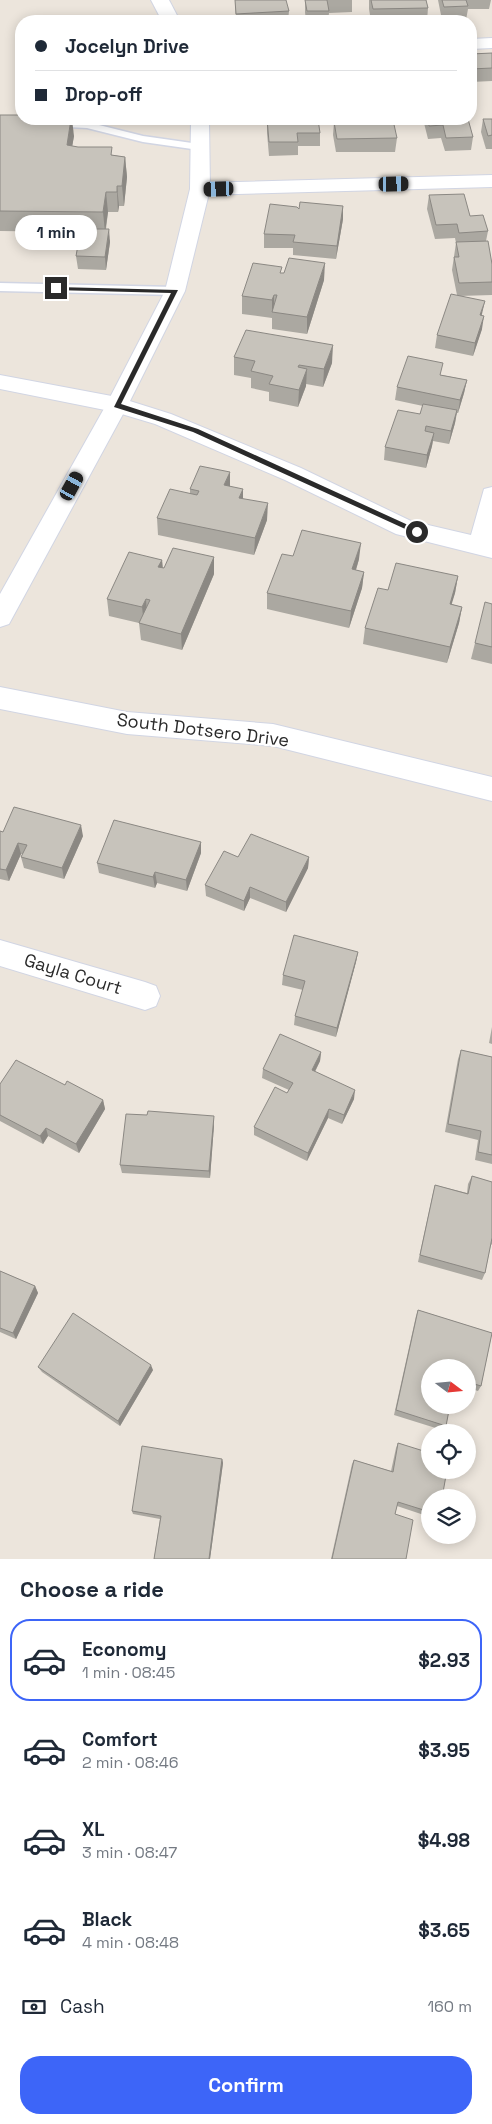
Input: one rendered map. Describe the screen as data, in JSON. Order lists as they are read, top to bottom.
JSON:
{
  "streets": {
    "street": ["South Dotsero Drive", "Gayla Court"]
  },
  "north": "right",
  "page": {
    "banner": ["Jocelyn Drive", "Drop-off"],
    "bubble": "1 min",
    "heading": "Choose a ride",
    "list": [
      {
        "name": "Economy",
        "note": "1 min · 08:45",
        "value": "$2.93"
      },
      {
        "name": "Comfort",
        "note": "2 min · 08:46",
        "value": "$3.95"
      },
      {
        "name": "XL",
        "note": "3 min · 08:47",
        "value": "$4.98"
      },
      {
        "name": "Black",
        "note": "4 min · 08:48",
        "value": "$3.65"
      }
    ],
    "pay": ["Cash", "160 m"],
    "buttons": "Confirm"
  }
}
